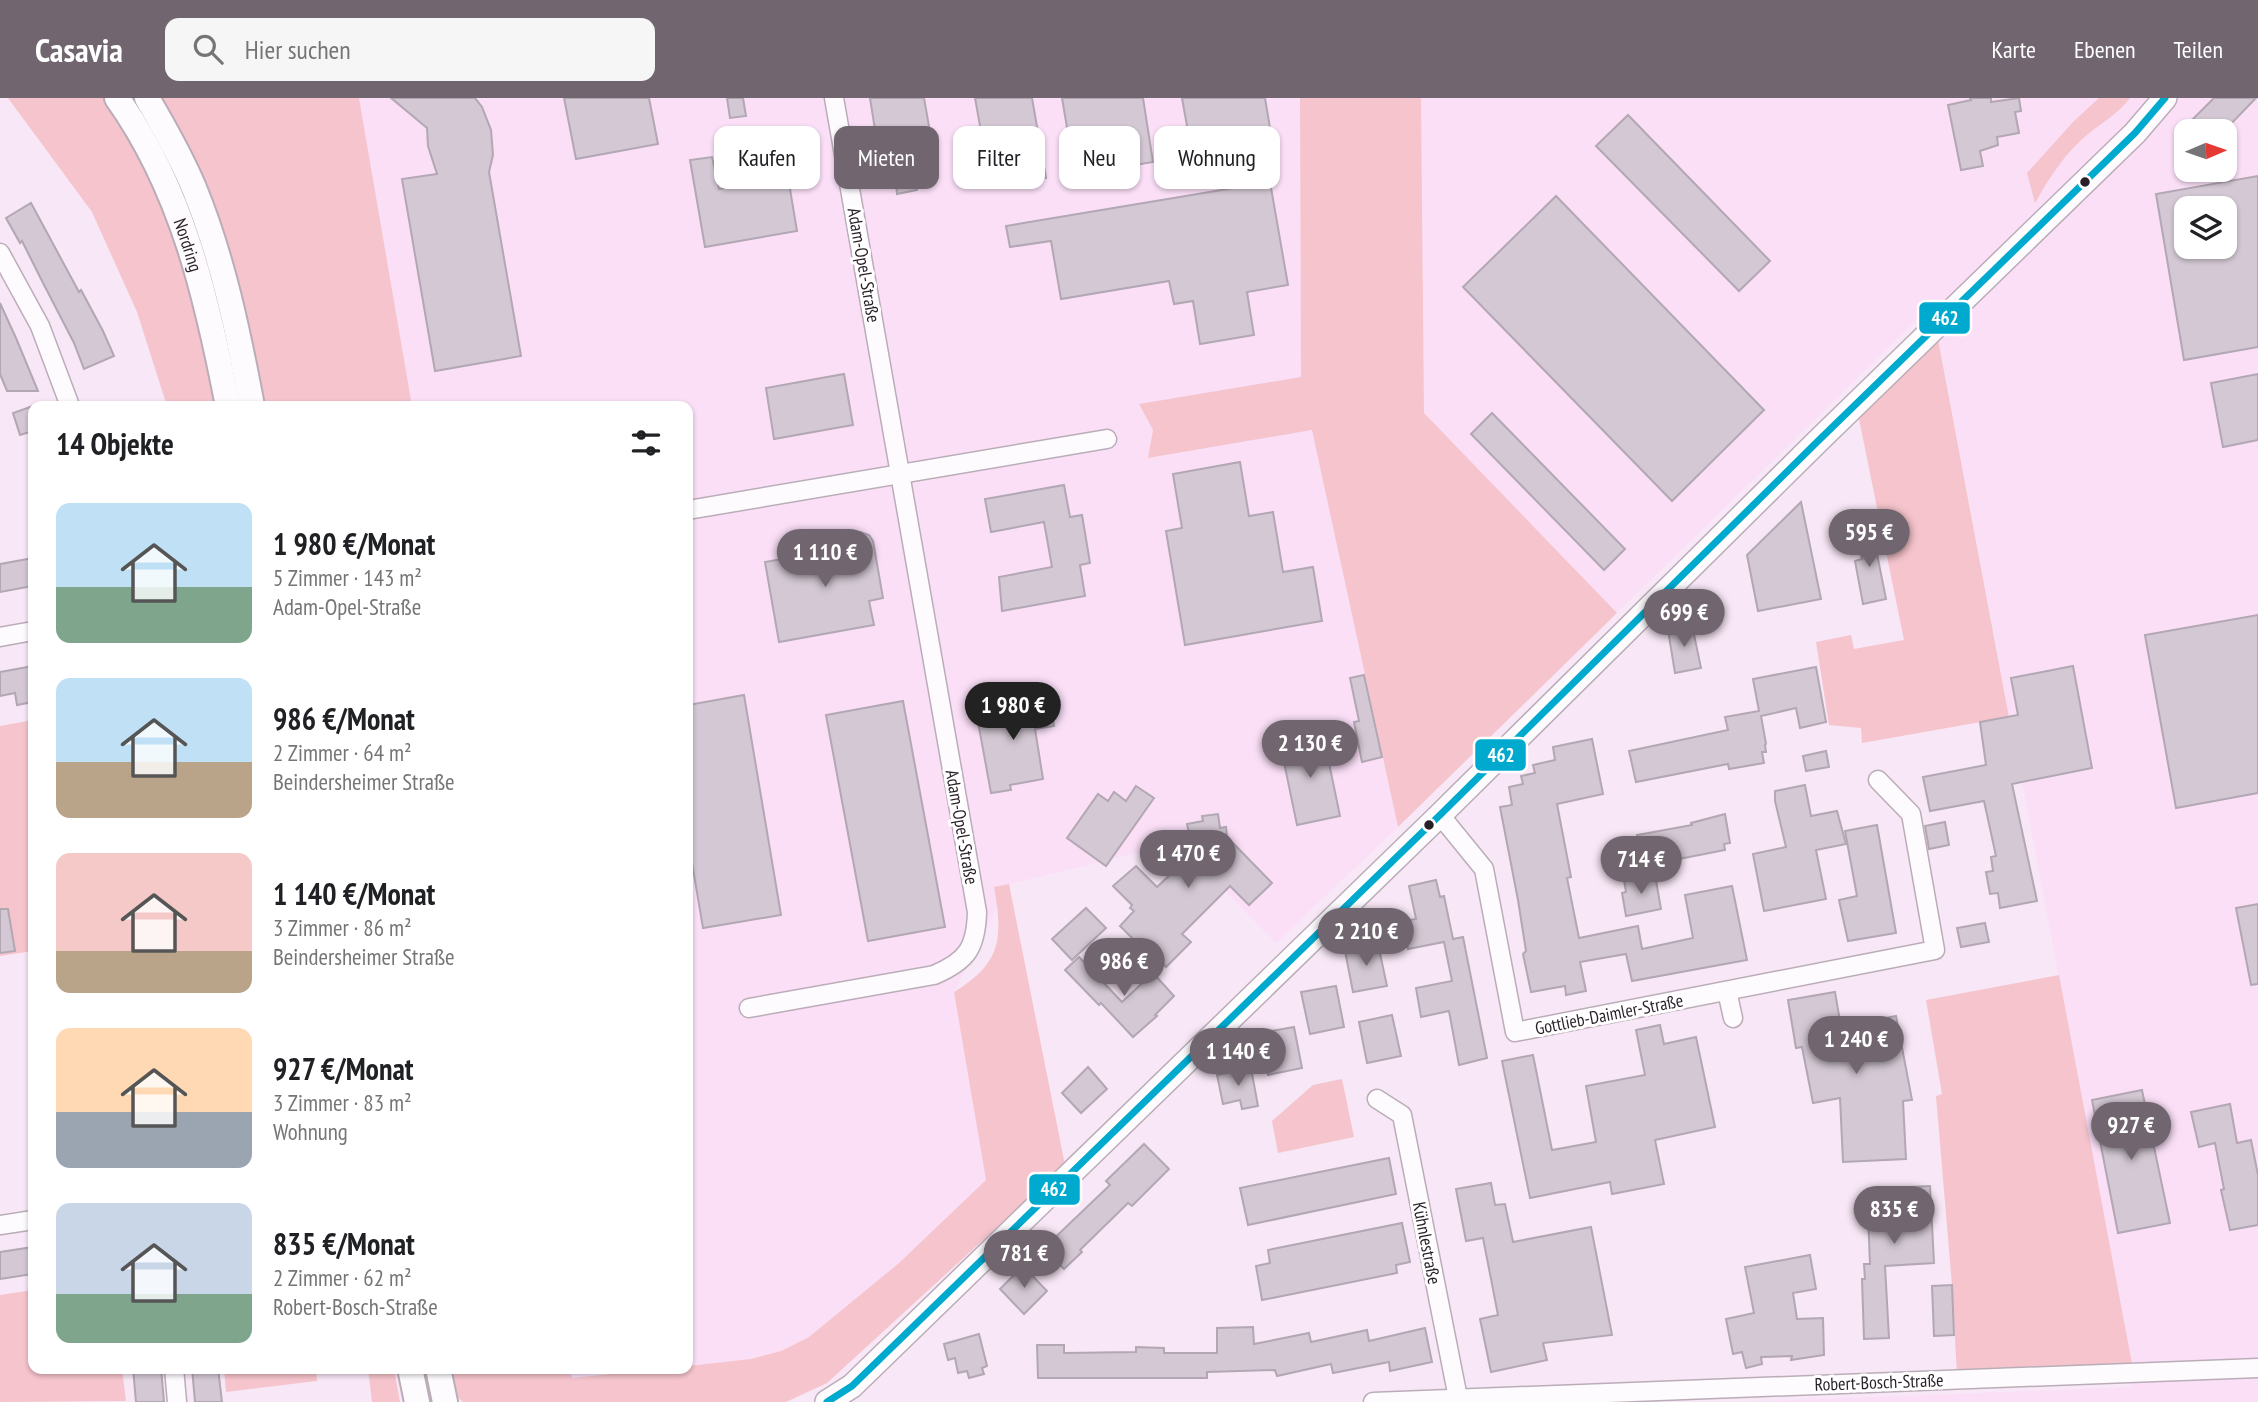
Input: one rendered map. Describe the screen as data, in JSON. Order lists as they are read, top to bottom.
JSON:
{
  "streets": {
    "main road": ["Nordring"],
    "street": [
      "Adam-Opel-Straße",
      "Gottlieb-Daimler-Straße",
      "Kühnlestraße",
      "Robert-Bosch-Straße"
    ]
  },
  "crossings": [
    ["Kühnlestraße", "Robert-Bosch-Straße"]
  ],
  "lines": ["transit line 462"],
  "north": "right",
  "page": {
    "header": "Casavia",
    "search": "Hier suchen",
    "nav": ["Karte", "Ebenen", "Teilen"],
    "chip": [
      "Kaufen",
      "Mieten",
      "Filter",
      "Neu",
      "Wohnung"
    ],
    "heading": "14 Objekte",
    "list": [
      {
        "name": "1 980 €/Monat",
        "note": "5 Zimmer · 143 m² · Adam-Opel-Straße"
      },
      {
        "name": "986 €/Monat",
        "note": "2 Zimmer · 64 m² · Beindersheimer Straße"
      },
      {
        "name": "1 140 €/Monat",
        "note": "3 Zimmer · 86 m² · Beindersheimer Straße"
      },
      {
        "name": "927 €/Monat",
        "note": "3 Zimmer · 83 m² · Wohnung"
      },
      {
        "name": "835 €/Monat",
        "note": "2 Zimmer · 62 m² · Robert-Bosch-Straße"
      }
    ],
    "price": [
      "595 €",
      "1 110 €",
      "699 €",
      "1 980 €",
      "2 130 €",
      "1 470 €",
      "714 €",
      "2 210 €",
      "986 €",
      "1 240 €",
      "1 140 €",
      "927 €",
      "835 €",
      "781 €"
    ]
  }
}
